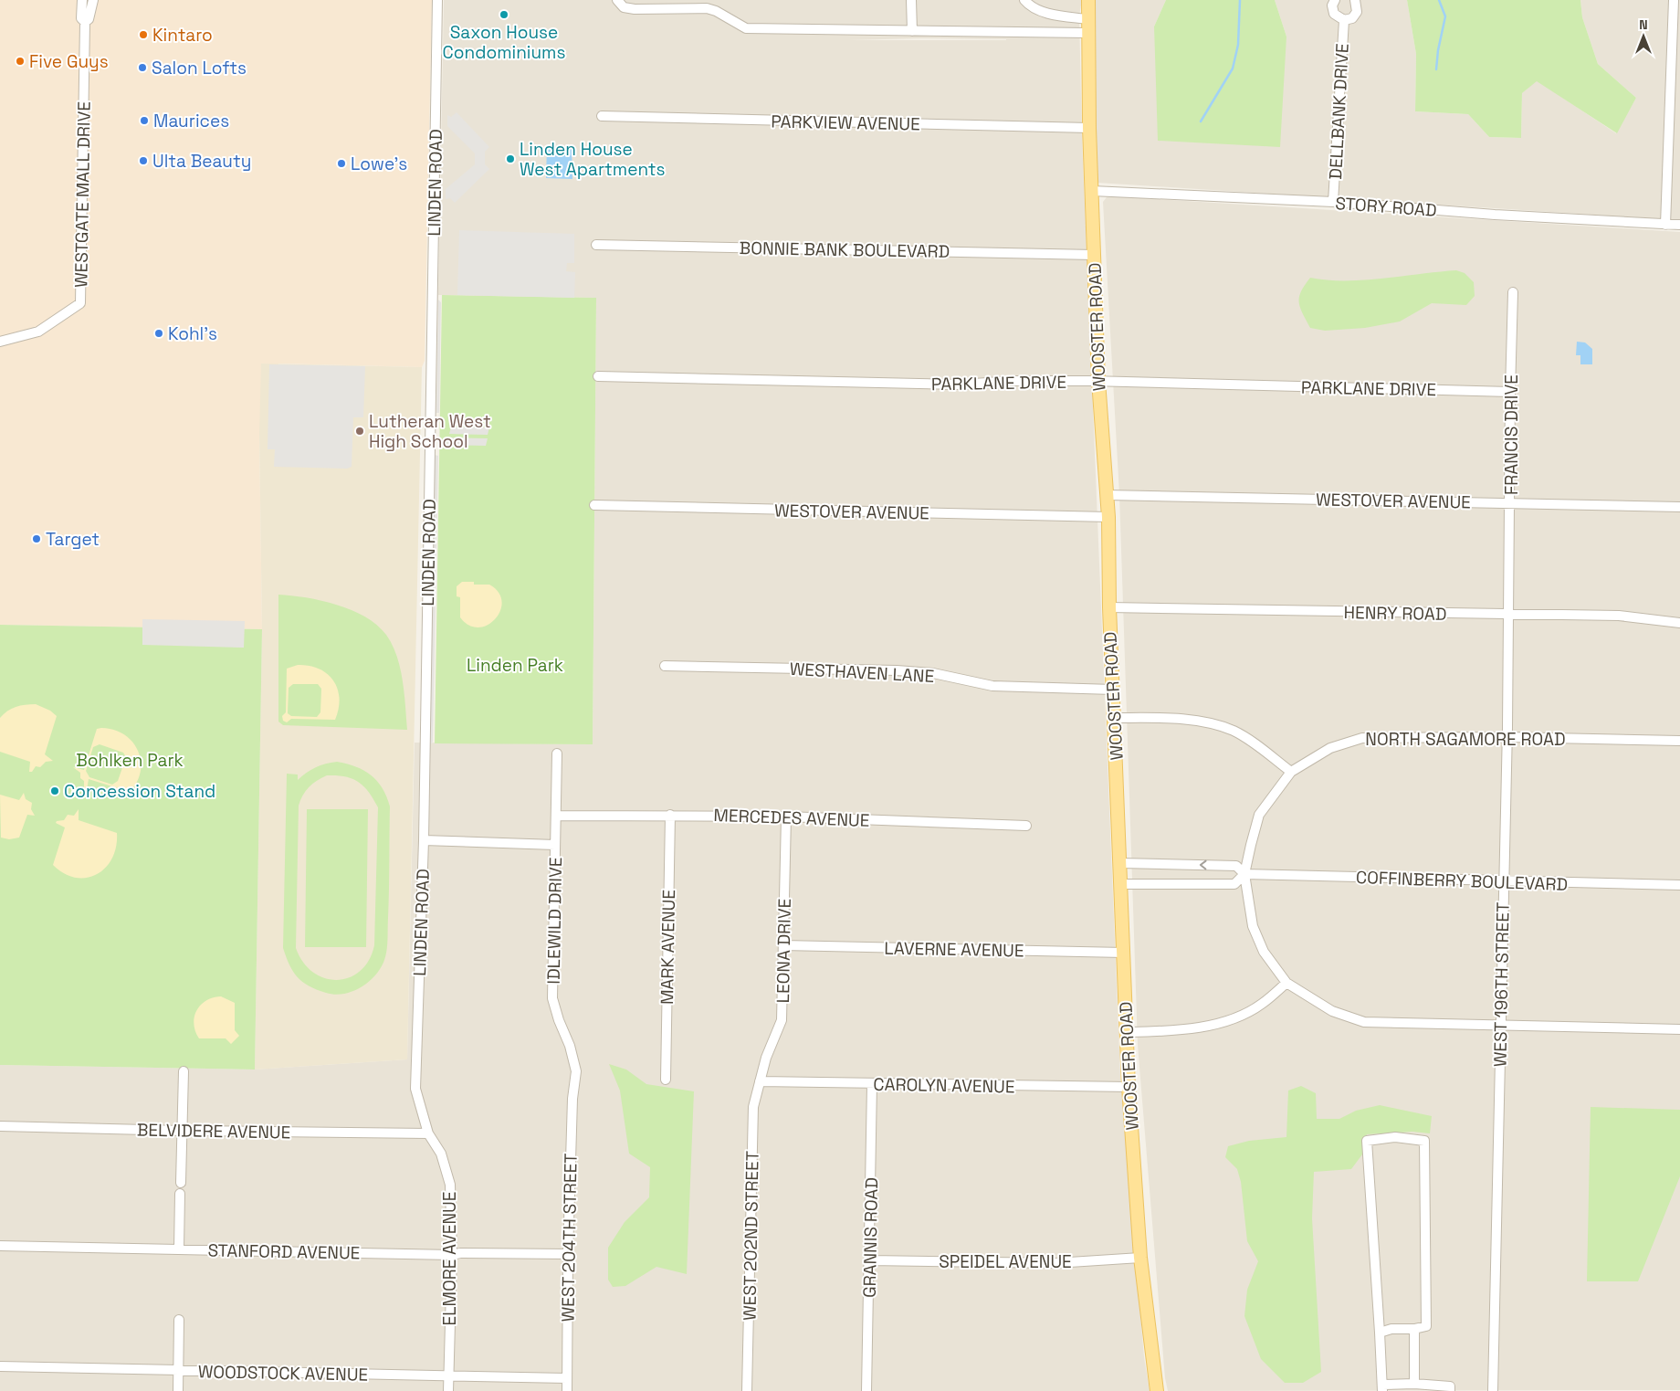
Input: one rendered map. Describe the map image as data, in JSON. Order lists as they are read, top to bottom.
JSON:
{
  "streets": {
    "main road": ["WOOSTER ROAD"],
    "street": [
      "DELLBANK DRIVE",
      "PARKVIEW AVENUE",
      "LINDEN ROAD",
      "WESTGATE MALL DRIVE",
      "STORY ROAD",
      "BONNIE BANK BOULEVARD",
      "PARKLANE DRIVE",
      "FRANCIS DRIVE",
      "WESTOVER AVENUE",
      "HENRY ROAD",
      "WESTHAVEN LANE",
      "NORTH SAGAMORE ROAD",
      "MERCEDES AVENUE",
      "COFFINBERRY BOULEVARD",
      "IDLEWILD DRIVE",
      "MARK AVENUE",
      "LAVERNE AVENUE",
      "LEONA DRIVE",
      "WEST 196TH STREET",
      "CAROLYN AVENUE",
      "BELVIDERE AVENUE",
      "WEST 202ND STREET",
      "WEST 204TH STREET",
      "GRANNIS ROAD",
      "STANFORD AVENUE",
      "ELMORE AVENUE",
      "SPEIDEL AVENUE",
      "WOODSTOCK AVENUE"
    ]
  },
  "crossings": [
    ["DELLBANK DRIVE", "STORY ROAD"],
    ["PARKVIEW AVENUE", "WOOSTER ROAD"],
    ["LINDEN ROAD", "ELMORE AVENUE"],
    ["STORY ROAD", "WOOSTER ROAD"],
    ["BONNIE BANK BOULEVARD", "WOOSTER ROAD"],
    ["WOOSTER ROAD", "PARKLANE DRIVE"],
    ["WOOSTER ROAD", "WESTOVER AVENUE"],
    ["WOOSTER ROAD", "HENRY ROAD"],
    ["WOOSTER ROAD", "WESTHAVEN LANE"],
    ["WOOSTER ROAD", "COFFINBERRY BOULEVARD"],
    ["WOOSTER ROAD", "LAVERNE AVENUE"],
    ["WOOSTER ROAD", "CAROLYN AVENUE"],
    ["WOOSTER ROAD", "SPEIDEL AVENUE"],
    ["PARKLANE DRIVE", "FRANCIS DRIVE"],
    ["FRANCIS DRIVE", "WESTOVER AVENUE"],
    ["FRANCIS DRIVE", "WEST 196TH STREET"],
    ["HENRY ROAD", "WEST 196TH STREET"],
    ["NORTH SAGAMORE ROAD", "COFFINBERRY BOULEVARD"],
    ["NORTH SAGAMORE ROAD", "WEST 196TH STREET"],
    ["MERCEDES AVENUE", "IDLEWILD DRIVE"],
    ["MERCEDES AVENUE", "MARK AVENUE"],
    ["MERCEDES AVENUE", "LEONA DRIVE"],
    ["COFFINBERRY BOULEVARD", "WEST 196TH STREET"],
    ["IDLEWILD DRIVE", "WEST 204TH STREET"],
    ["LAVERNE AVENUE", "LEONA DRIVE"],
    ["LEONA DRIVE", "CAROLYN AVENUE"],
    ["LEONA DRIVE", "WEST 202ND STREET"],
    ["CAROLYN AVENUE", "WEST 202ND STREET"],
    ["CAROLYN AVENUE", "GRANNIS ROAD"],
    ["BELVIDERE AVENUE", "ELMORE AVENUE"],
    ["WEST 204TH STREET", "STANFORD AVENUE"],
    ["WEST 204TH STREET", "WOODSTOCK AVENUE"],
    ["GRANNIS ROAD", "SPEIDEL AVENUE"],
    ["STANFORD AVENUE", "ELMORE AVENUE"],
    ["ELMORE AVENUE", "WOODSTOCK AVENUE"]
  ],
  "parks": ["Linden Park", "Bohlken Park"],
  "places": [
    "Saxon House Condominiums",
    "Kintaro",
    "Five Guys",
    "Salon Lofts",
    "Maurices",
    "Linden House West Apartments",
    "Ulta Beauty",
    "Lowe's",
    "Kohl's",
    "Lutheran West High School",
    "Target",
    "Concession Stand"
  ],
  "north": "top"
}
